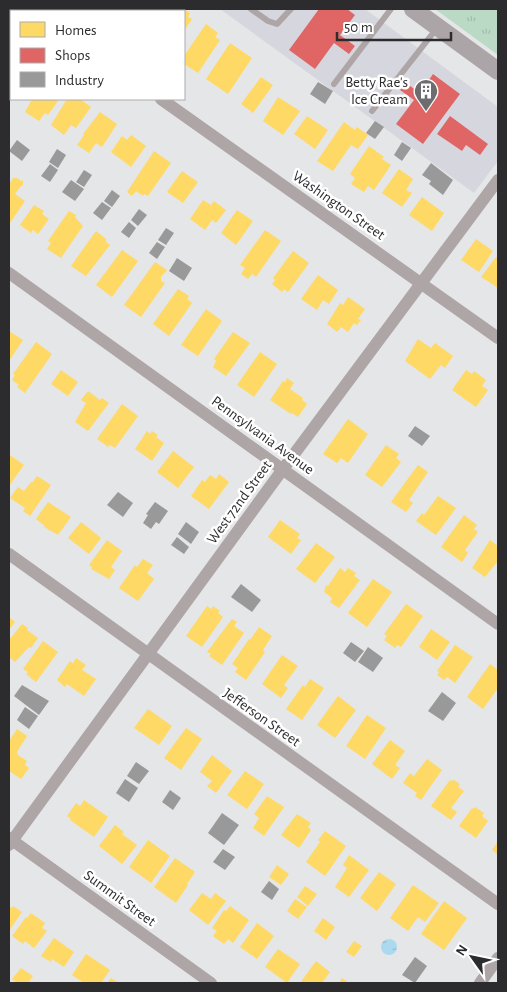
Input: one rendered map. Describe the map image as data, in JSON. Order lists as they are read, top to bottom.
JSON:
{
  "streets": {
    "street": [
      "Washington Street",
      "Pennsylvania Avenue",
      "West 72nd Street",
      "Jefferson Street",
      "Summit Street"
    ]
  },
  "crossings": [
    ["Washington Street", "West 72nd Street"],
    ["Pennsylvania Avenue", "West 72nd Street"],
    ["West 72nd Street", "Jefferson Street"],
    ["West 72nd Street", "Summit Street"]
  ],
  "places": {
    "building": ["Betty Rae's Ice Cream"]
  },
  "legend": ["Homes", "Shops", "Industry"],
  "scale_bar": "50 m",
  "north": "top left"
}
